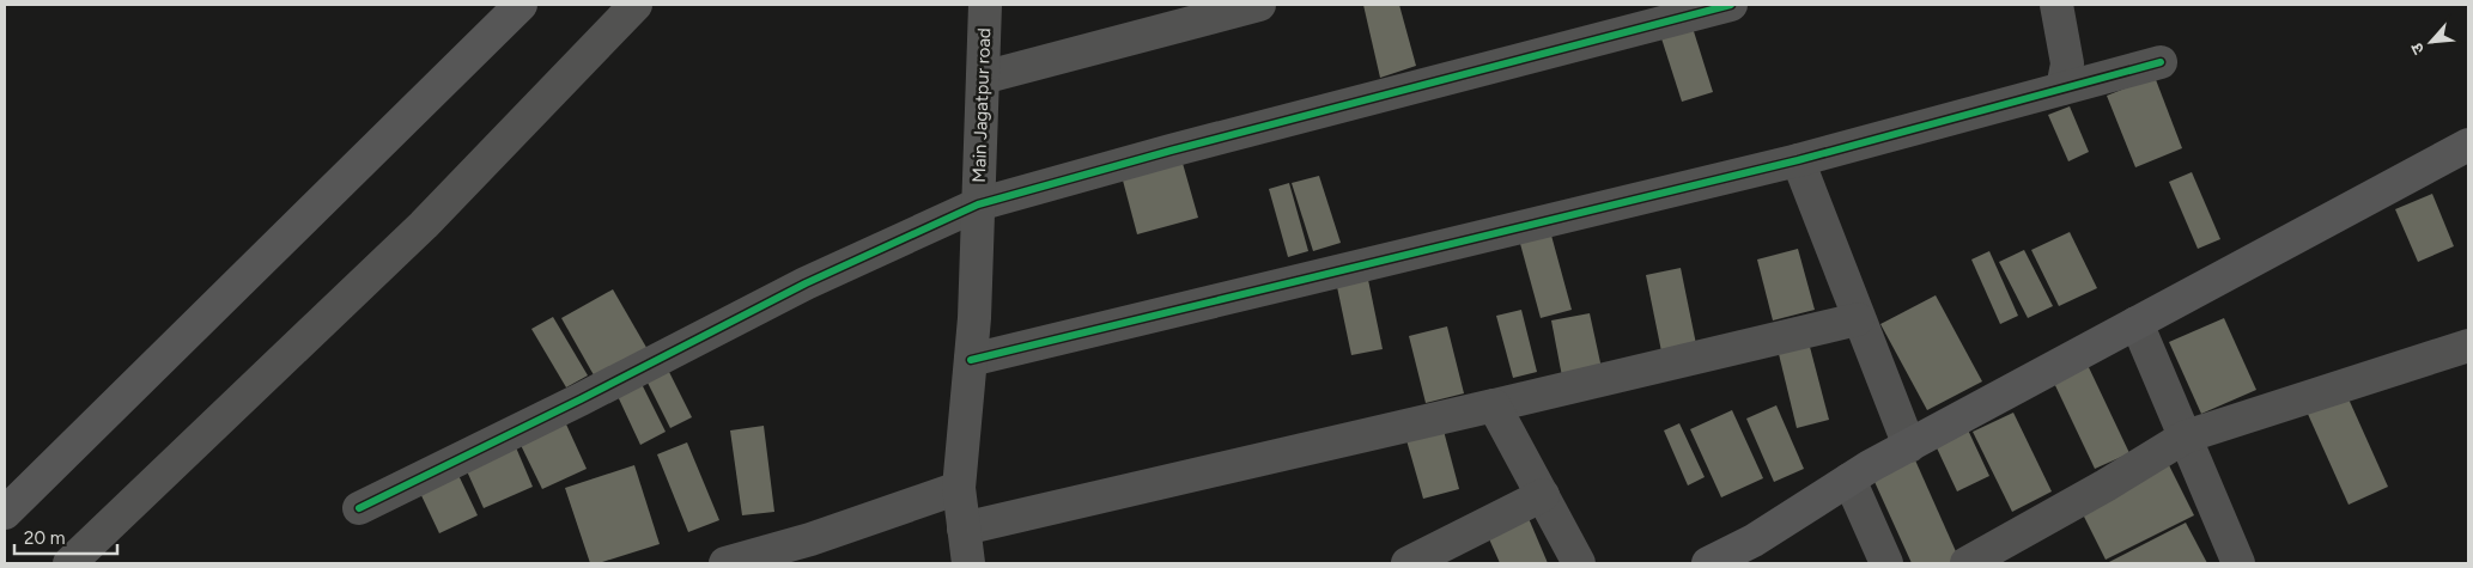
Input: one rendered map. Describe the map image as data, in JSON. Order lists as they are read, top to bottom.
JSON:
{
  "streets": {
    "street": ["Main Jagatpur road"]
  },
  "scale_bar": "20 m",
  "north": "bottom left"
}
